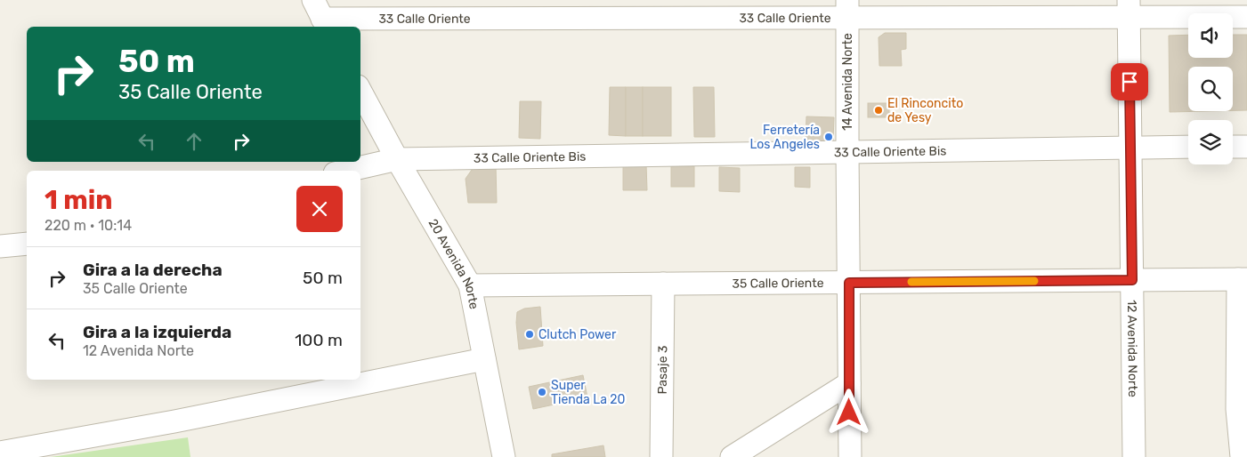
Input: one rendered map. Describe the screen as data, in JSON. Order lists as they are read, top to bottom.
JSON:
{
  "streets": {
    "street": [
      "33 Calle Oriente",
      "14 Avenida Norte",
      "33 Calle Oriente Bis",
      "20 Avenida Norte",
      "35 Calle Oriente",
      "12 Avenida Norte",
      "Pasaje 3"
    ]
  },
  "crossings": [
    ["33 Calle Oriente", "14 Avenida Norte"],
    ["33 Calle Oriente", "12 Avenida Norte"],
    ["14 Avenida Norte", "33 Calle Oriente Bis"],
    ["14 Avenida Norte", "35 Calle Oriente"],
    ["33 Calle Oriente Bis", "20 Avenida Norte"],
    ["33 Calle Oriente Bis", "12 Avenida Norte"],
    ["20 Avenida Norte", "35 Calle Oriente"],
    ["35 Calle Oriente", "12 Avenida Norte"],
    ["35 Calle Oriente", "Pasaje 3"]
  ],
  "places": [
    "El Rinconcito de Yesy",
    "Ferretería Los Angeles",
    "Clutch Power",
    "Super Tienda La 20"
  ],
  "page": {
    "turn": ["50 m", "35 Calle Oriente"],
    "heading": ["1 min", "220 m · 10:14"],
    "list": [
      {
        "name": "Gira a la derecha",
        "note": "35 Calle Oriente",
        "value": "50 m"
      },
      {
        "name": "Gira a la izquierda",
        "note": "12 Avenida Norte",
        "value": "100 m"
      }
    ]
  }
}
